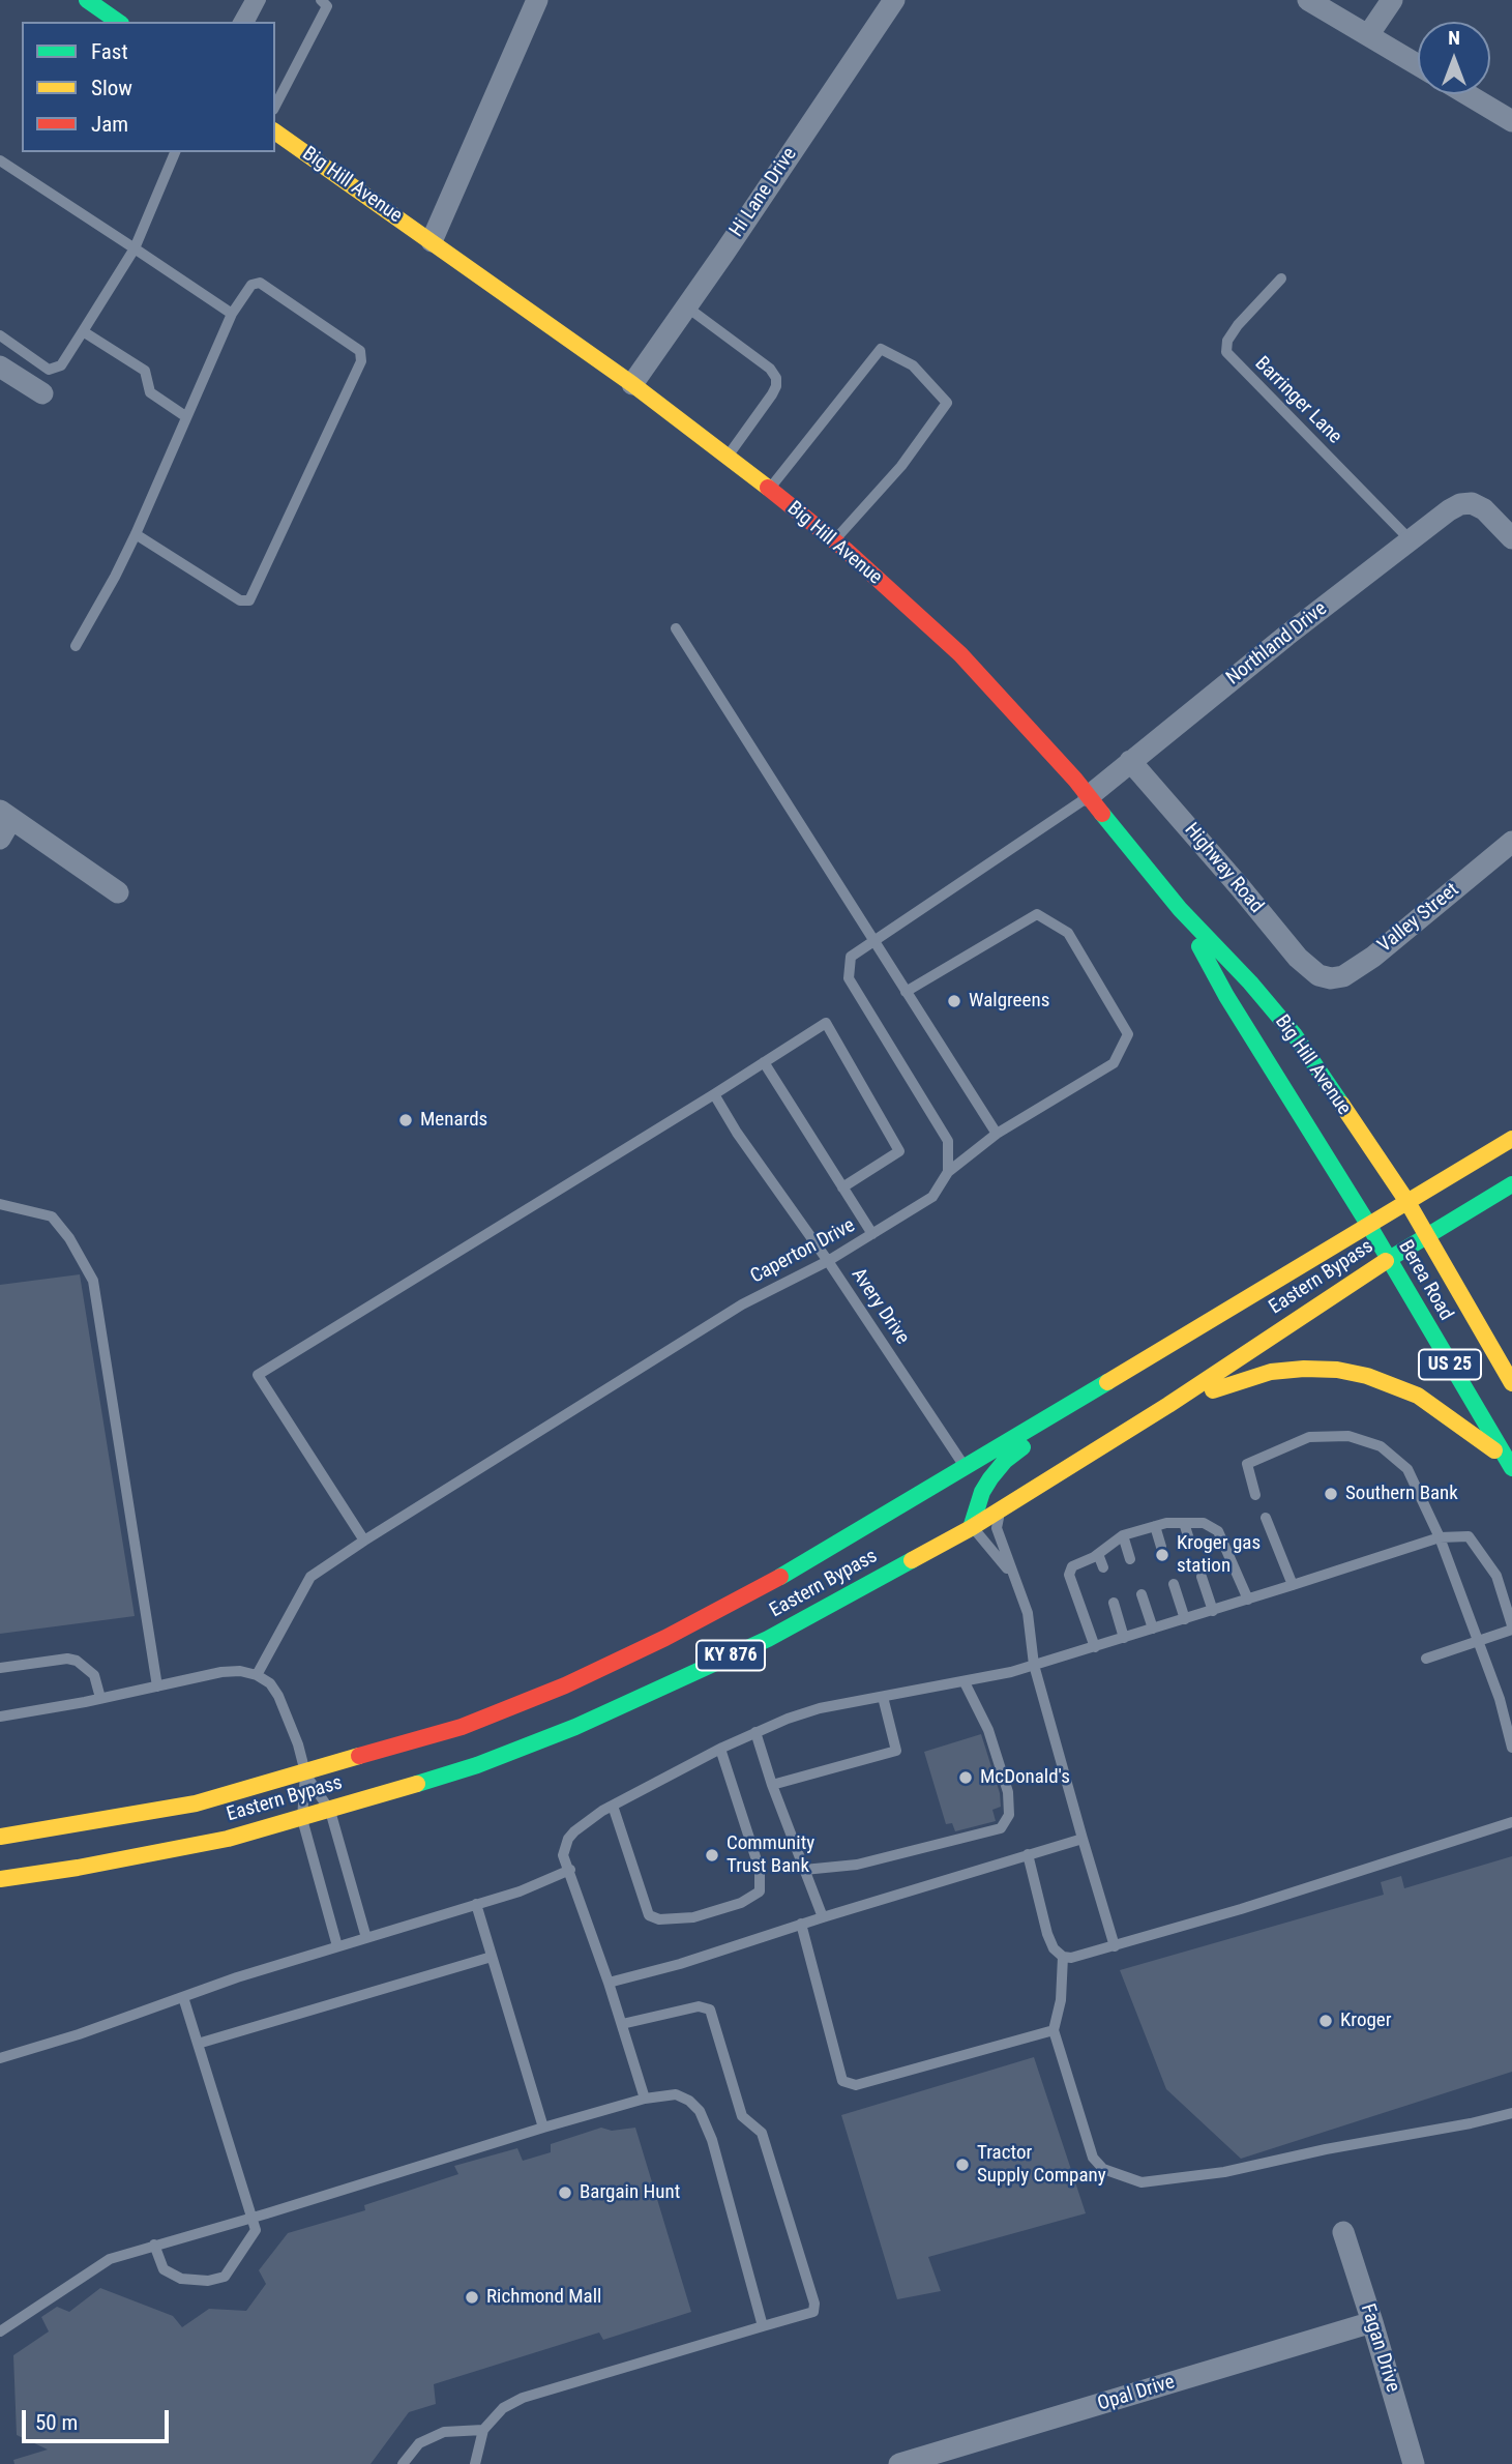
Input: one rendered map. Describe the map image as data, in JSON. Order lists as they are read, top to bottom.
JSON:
{
  "streets": {
    "main road": [
      "Big Hill Avenue",
      "Eastern Bypass",
      "Berea Road",
      "US 25",
      "KY 876"
    ],
    "street": [
      "Hi Lane Drive",
      "Northland Drive",
      "Highway Road",
      "Valley Street",
      "Fagan Drive",
      "Opal Drive"
    ],
    "lane": ["Barringer Lane", "Caperton Drive", "Avery Drive"]
  },
  "crossings": [
    ["Big Hill Avenue", "Hi Lane Drive"],
    ["Big Hill Avenue", "Northland Drive"],
    ["Big Hill Avenue", "Eastern Bypass"],
    ["Big Hill Avenue", "Berea Road"],
    ["Barringer Lane", "Northland Drive"],
    ["Northland Drive", "Highway Road"],
    ["Highway Road", "Valley Street"],
    ["Caperton Drive", "Avery Drive"],
    ["Eastern Bypass", "Berea Road"],
    ["Eastern Bypass", "Avery Drive"],
    ["Fagan Drive", "Opal Drive"]
  ],
  "places": [
    "Walgreens",
    "Menards",
    "Southern Bank",
    "Kroger gas station",
    "McDonald's",
    "Community Trust Bank",
    "Kroger",
    "Tractor Supply Company",
    "Bargain Hunt",
    "Richmond Mall"
  ],
  "legend": ["Fast", "Slow", "Jam"],
  "scale_bar": "50 m",
  "north": "top"
}
